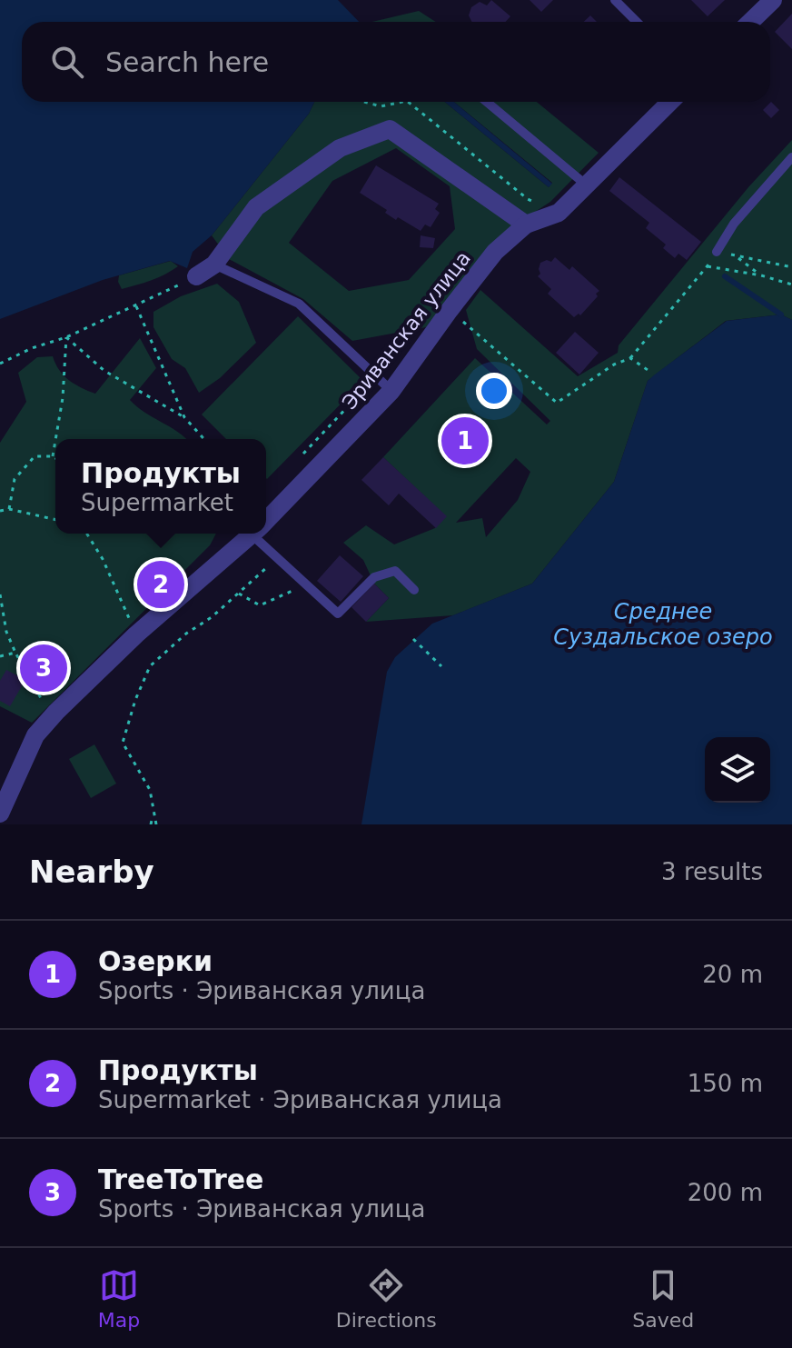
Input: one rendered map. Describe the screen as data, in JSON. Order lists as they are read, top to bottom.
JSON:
{
  "streets": {
    "street": ["Эриванская улица"]
  },
  "water": ["Среднее Суздальское озеро"],
  "page": {
    "search": "Search here",
    "pins": ["1", "2", "3"],
    "popup": ["Продукты", "Supermarket"],
    "heading": ["Nearby", "3 results"],
    "list": [
      {
        "mark": "1",
        "name": "Озерки",
        "note": "Sports · Эриванская улица",
        "value": "20 m"
      },
      {
        "mark": "2",
        "name": "Продукты",
        "note": "Supermarket · Эриванская улица",
        "value": "150 m"
      },
      {
        "mark": "3",
        "name": "TreeToTree",
        "note": "Sports · Эриванская улица",
        "value": "200 m"
      }
    ],
    "nav": ["Map", "Directions", "Saved"]
  }
}
